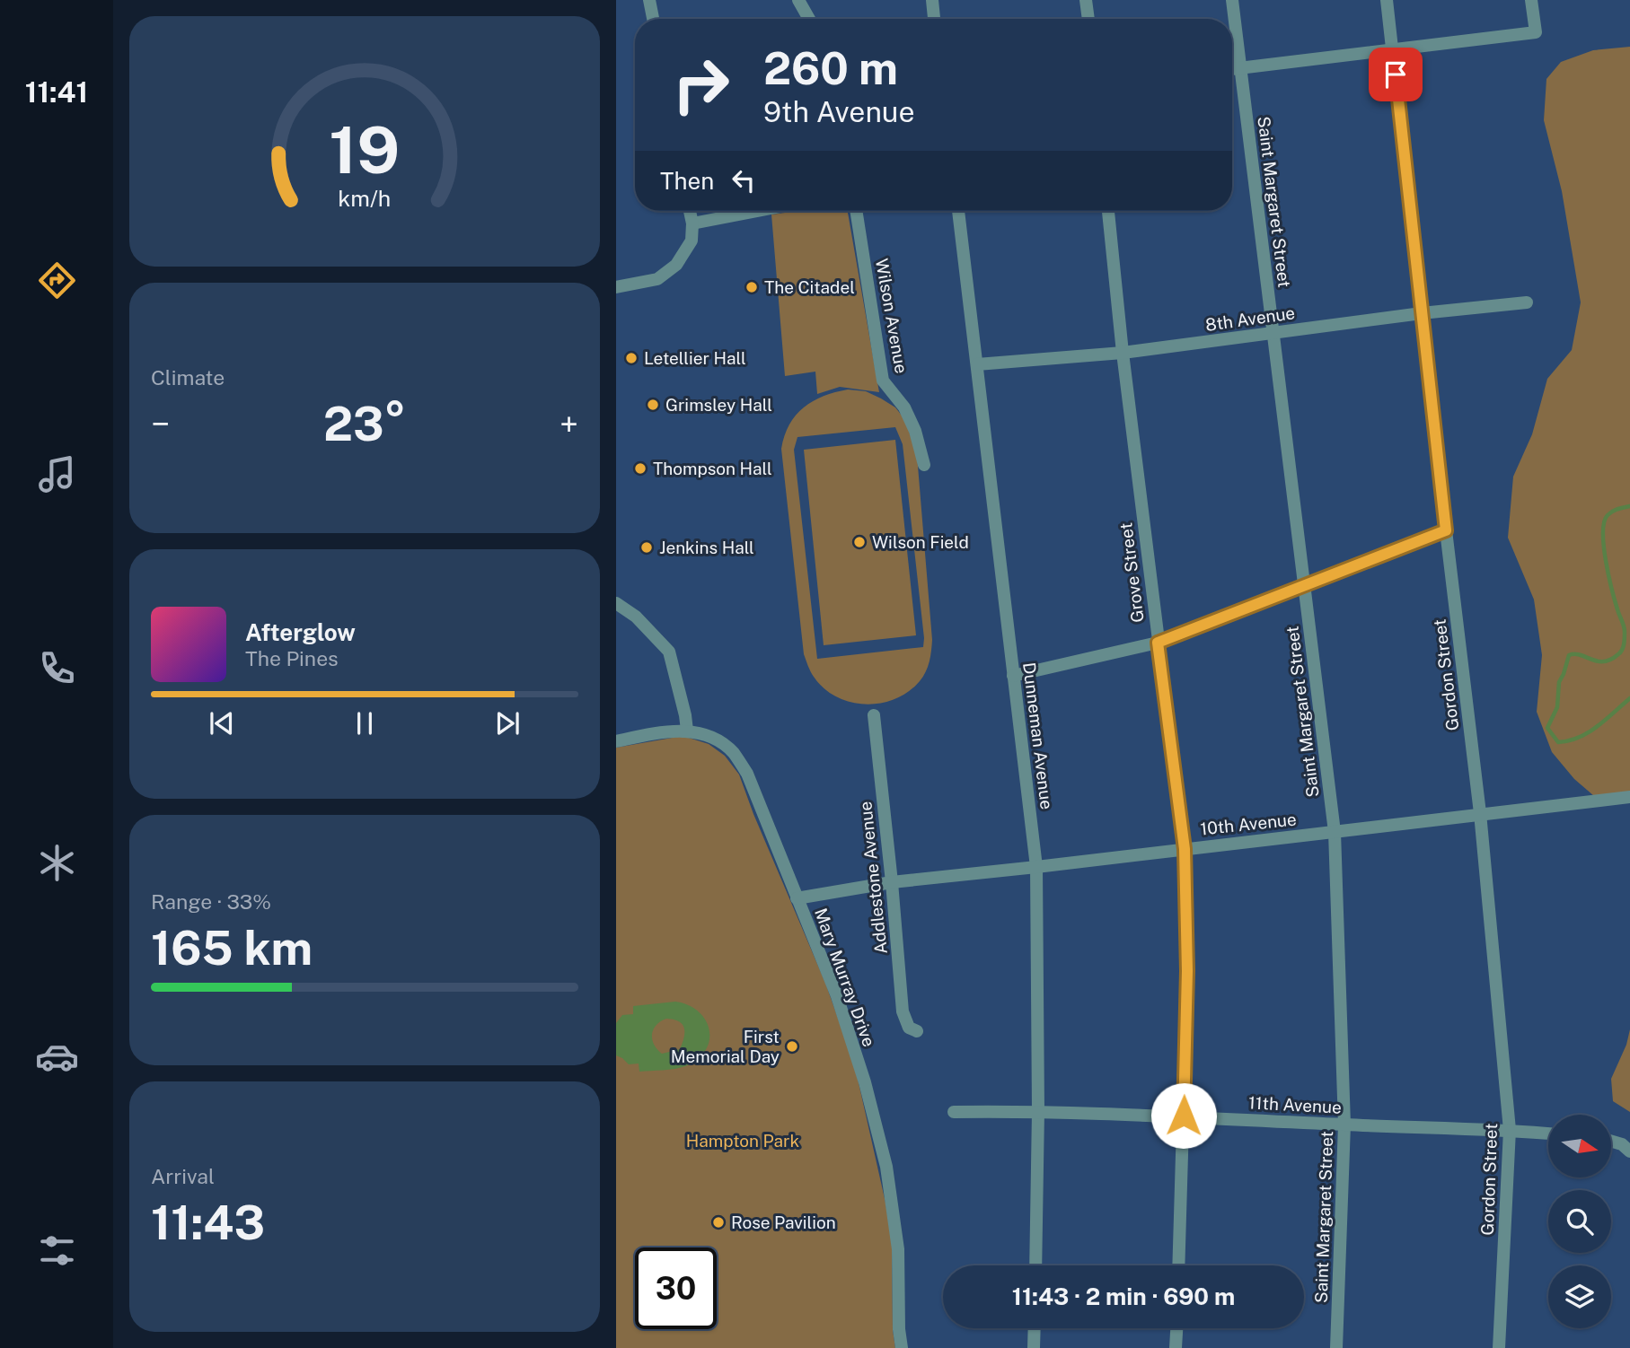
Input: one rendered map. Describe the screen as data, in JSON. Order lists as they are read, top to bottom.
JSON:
{
  "streets": {
    "street": [
      "Saint Margaret Street",
      "Wilson Avenue",
      "8th Avenue",
      "Grove Street",
      "Gordon Street",
      "Dunneman Avenue",
      "10th Avenue",
      "Addlestone Avenue",
      "Mary Murray Drive",
      "11th Avenue"
    ]
  },
  "crossings": [
    ["Saint Margaret Street", "8th Avenue"],
    ["Saint Margaret Street", "10th Avenue"],
    ["Saint Margaret Street", "11th Avenue"],
    ["8th Avenue", "Grove Street"],
    ["8th Avenue", "Gordon Street"],
    ["8th Avenue", "Dunneman Avenue"],
    ["Grove Street", "10th Avenue"],
    ["Grove Street", "11th Avenue"],
    ["Gordon Street", "10th Avenue"],
    ["Gordon Street", "11th Avenue"],
    ["Dunneman Avenue", "10th Avenue"],
    ["Dunneman Avenue", "11th Avenue"],
    ["10th Avenue", "Addlestone Avenue"],
    ["10th Avenue", "Mary Murray Drive"]
  ],
  "parks": ["Hampton Park"],
  "places": [
    "The Citadel",
    "Letellier Hall",
    "Grimsley Hall",
    "Thompson Hall",
    "Wilson Field",
    "Jenkins Hall",
    "First Memorial Day",
    "Rose Pavilion"
  ],
  "north": "right",
  "page": {
    "tabs": "11:41",
    "turn": ["260 m", "9th Avenue"],
    "then": "Then",
    "tile": [
      "Climate",
      ["Range · 33%", "165 km"],
      ["Arrival", "11:43"]
    ],
    "heat": ["−", "23°", "+"],
    "song": ["Afterglow", "The Pines"],
    "limit": "30",
    "trip": "11:43 · 2 min · 690 m",
    "gauge": ["19", "km/h"]
  }
}
